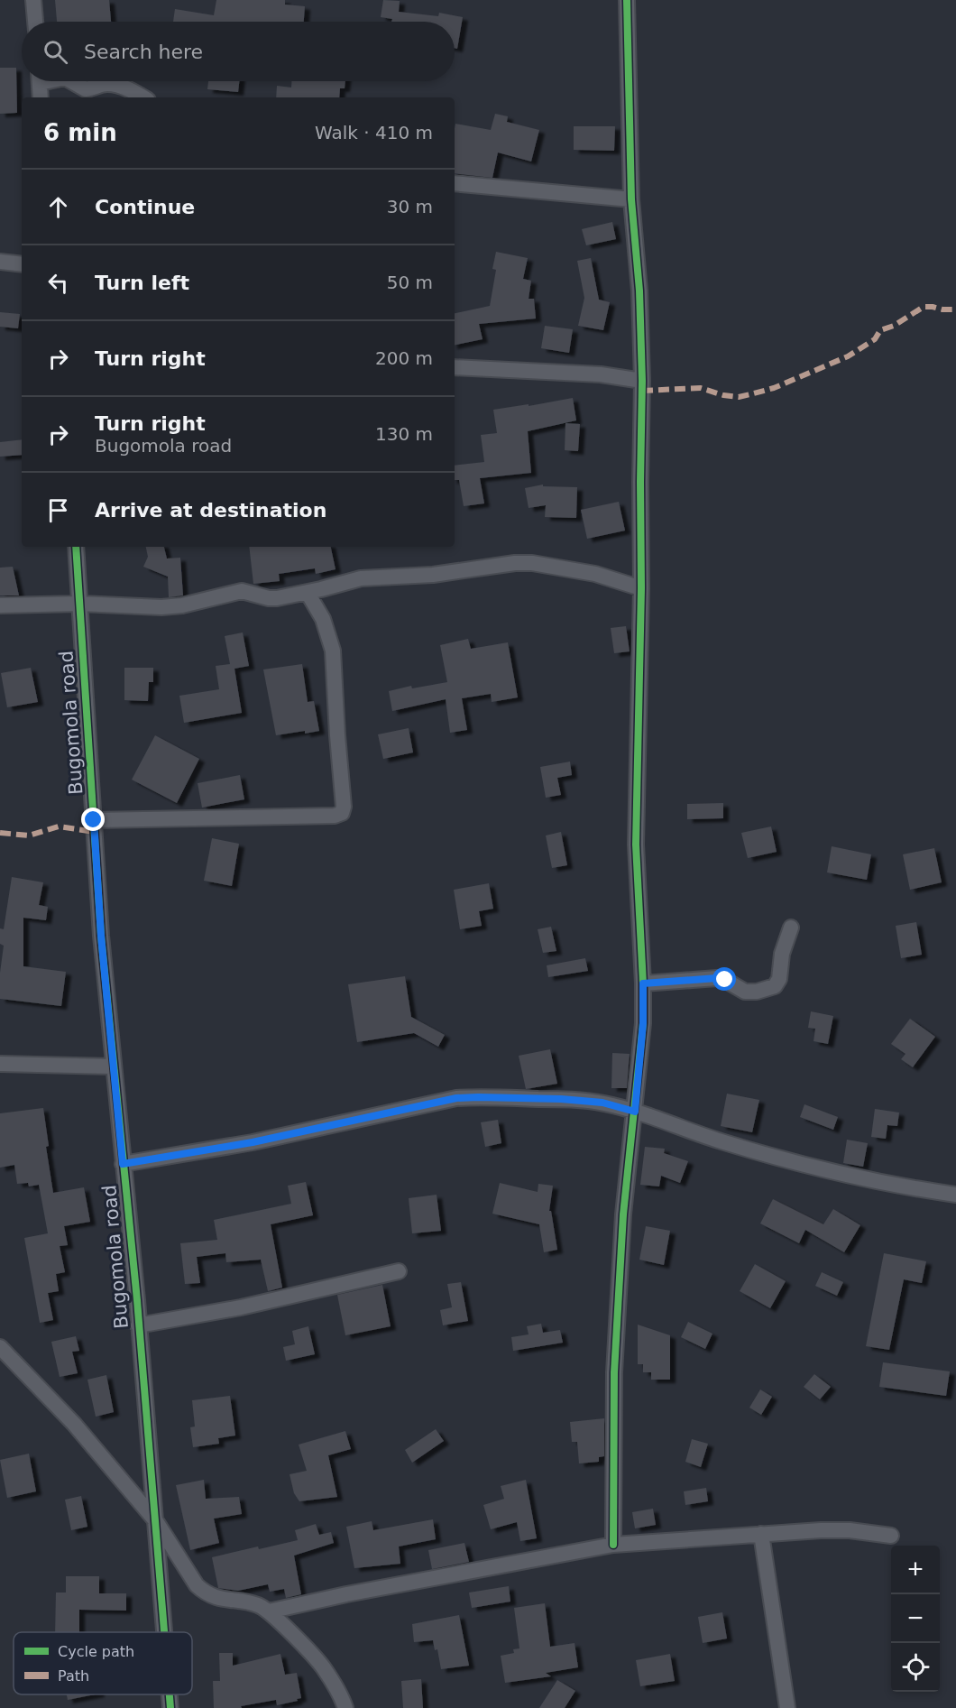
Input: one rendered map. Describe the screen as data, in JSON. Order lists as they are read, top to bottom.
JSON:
{
  "streets": {
    "street": ["Bugomola road"]
  },
  "legend": ["Cycle path", "Path"],
  "page": {
    "search": "Search here",
    "heading": ["6 min", "Walk · 410 m"],
    "list": [
      ["Continue", "30 m"],
      ["Turn left", "50 m"],
      ["Turn right", "200 m"],
      ["Turn right", "Bugomola road", "130 m"],
      "Arrive at destination"
    ],
    "map_buttons": ["+", "−"]
  }
}
